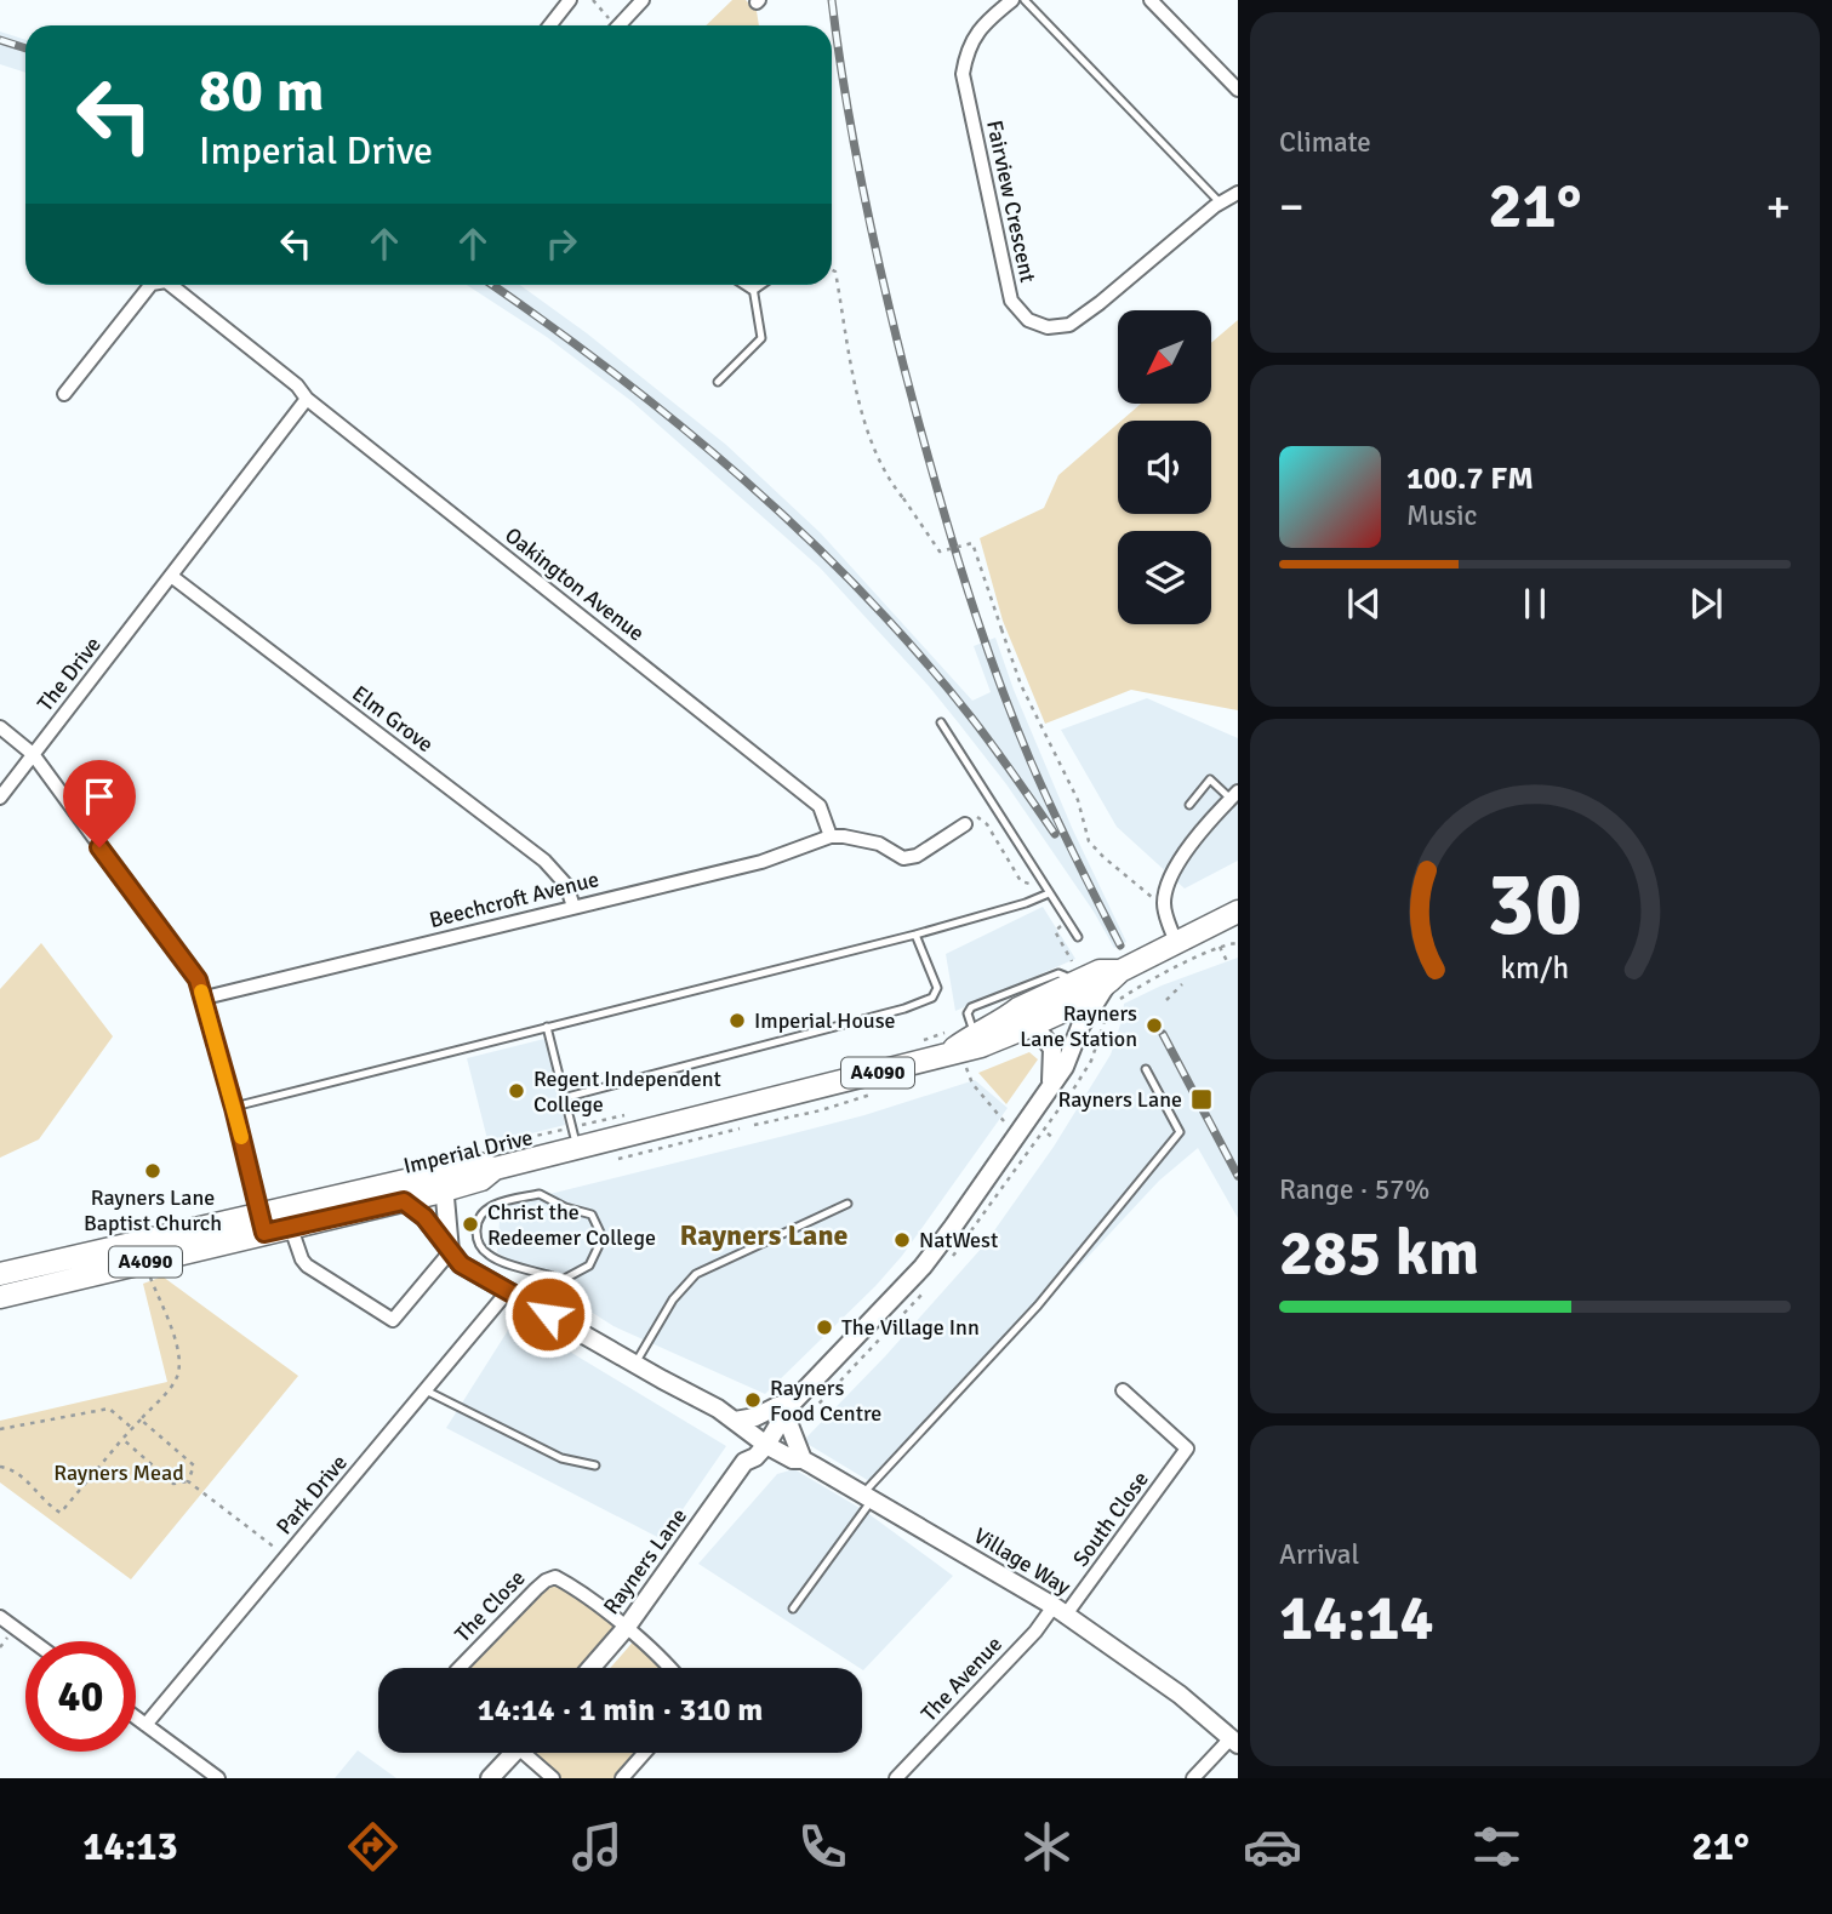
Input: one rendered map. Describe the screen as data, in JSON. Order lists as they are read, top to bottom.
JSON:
{
  "streets": {
    "main road": ["A4090", "Imperial Drive"],
    "street": [
      "Fairview Crescent",
      "Oakington Avenue",
      "The Drive",
      "Elm Grove",
      "Beechcroft Avenue",
      "Park Drive",
      "South Close",
      "Rayners Lane",
      "Village Way",
      "The Close",
      "The Avenue"
    ]
  },
  "crossings": [
    ["Oakington Avenue", "The Drive"],
    ["Oakington Avenue", "Beechcroft Avenue"],
    ["The Drive", "Elm Grove"],
    ["Elm Grove", "Beechcroft Avenue"],
    ["A4090", "Imperial Drive"],
    ["A4090", "Rayners Lane"],
    ["Imperial Drive", "Village Way"],
    ["Park Drive", "Village Way"],
    ["South Close", "Village Way"],
    ["South Close", "The Avenue"],
    ["Rayners Lane", "Village Way"],
    ["Rayners Lane", "The Close"],
    ["Village Way", "The Avenue"]
  ],
  "districts": ["Rayners Lane"],
  "parks": ["Rayners Mead"],
  "places": {
    "other": [
      "Imperial House",
      "Rayners Lane Station",
      "Regent Independent College",
      "Rayners Lane Baptist Church",
      "Christ the Redeemer College",
      "NatWest",
      "The Village Inn",
      "Rayners Food Centre"
    ],
    "transit": ["Rayners Lane"]
  },
  "north": "bottom left",
  "page": {
    "tile": [
      "Climate",
      ["Range · 57%", "285 km"],
      ["Arrival", "14:14"]
    ],
    "turn": ["80 m", "Imperial Drive"],
    "heat": ["−", "21°", "+"],
    "song": ["100.7 FM", "Music"],
    "limit": "40",
    "trip": "14:14 · 1 min · 310 m",
    "tabs": ["14:13", "21°"],
    "gauge": ["30", "km/h"]
  }
}
